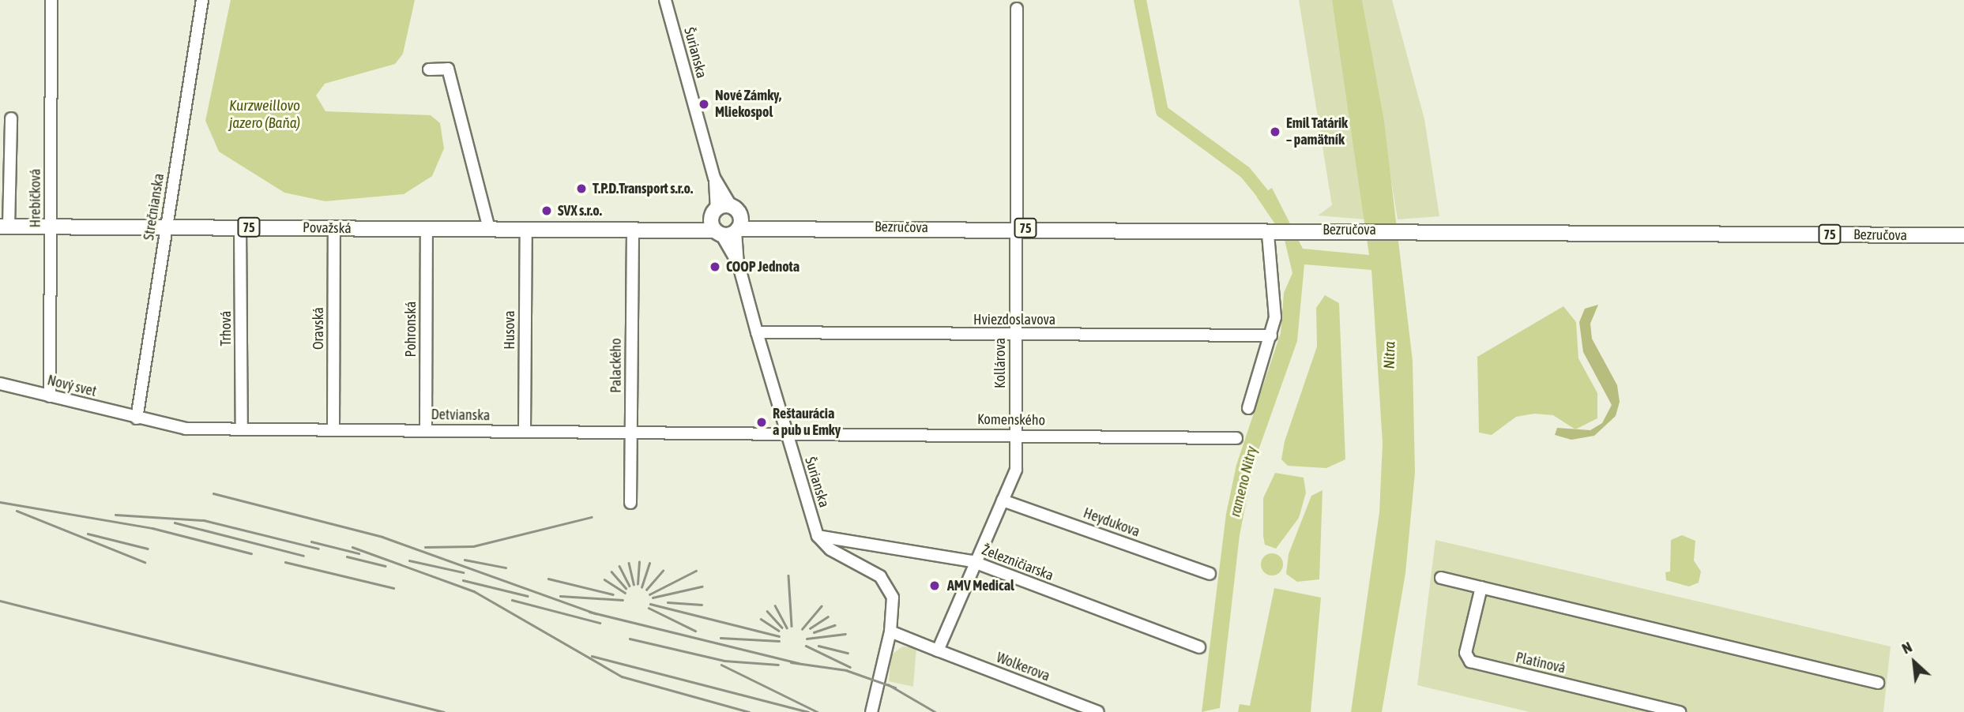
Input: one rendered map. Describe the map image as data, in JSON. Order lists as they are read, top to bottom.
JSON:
{
  "streets": {
    "main road": ["75", "Bezručova", "Považská"],
    "street": [
      "Šurianska",
      "Hrebíčková",
      "Strečnianska",
      "Hviezdoslavova",
      "Trhová",
      "Oravská",
      "Pohronská",
      "Husova",
      "Kollárova",
      "Palackého",
      "Nový svet",
      "Detvianska",
      "Komenského",
      "Heydukova",
      "Železničiarska",
      "Platinová",
      "Wolkerova"
    ]
  },
  "crossings": [
    ["Šurianska", "Bezručova"],
    ["Šurianska", "Považská"],
    ["Šurianska", "Hviezdoslavova"],
    ["Šurianska", "Detvianska"],
    ["Šurianska", "Komenského"],
    ["Šurianska", "Železničiarska"],
    ["Hrebíčková", "Považská"],
    ["Hrebíčková", "Nový svet"],
    ["Strečnianska", "Považská"],
    ["Strečnianska", "Nový svet"],
    ["Strečnianska", "Detvianska"],
    ["Bezručova", "Považská"],
    ["Bezručova", "Kollárova"],
    ["Považská", "Trhová"],
    ["Považská", "Oravská"],
    ["Považská", "Pohronská"],
    ["Považská", "Husova"],
    ["Považská", "Palackého"],
    ["Hviezdoslavova", "Kollárova"],
    ["Trhová", "Detvianska"],
    ["Oravská", "Detvianska"],
    ["Pohronská", "Detvianska"],
    ["Husova", "Detvianska"],
    ["Kollárova", "Komenského"],
    ["Kollárova", "Heydukova"],
    ["Kollárova", "Železničiarska"],
    ["Kollárova", "Wolkerova"],
    ["Palackého", "Detvianska"],
    ["Nový svet", "Detvianska"],
    ["Detvianska", "Komenského"]
  ],
  "water": ["Kurzweillovo jazero (Baňa)", "Nitra", "rameno Nitry"],
  "places": [
    "Nové Zámky, Mliekospol",
    "Emil Tatárik – pamätník",
    "T.P.D.Transport s.r.o.",
    "SVX s.r.o.",
    "COOP Jednota",
    "Reštaurácia a pub u Emky",
    "AMV Medical"
  ],
  "north": "top left"
}
